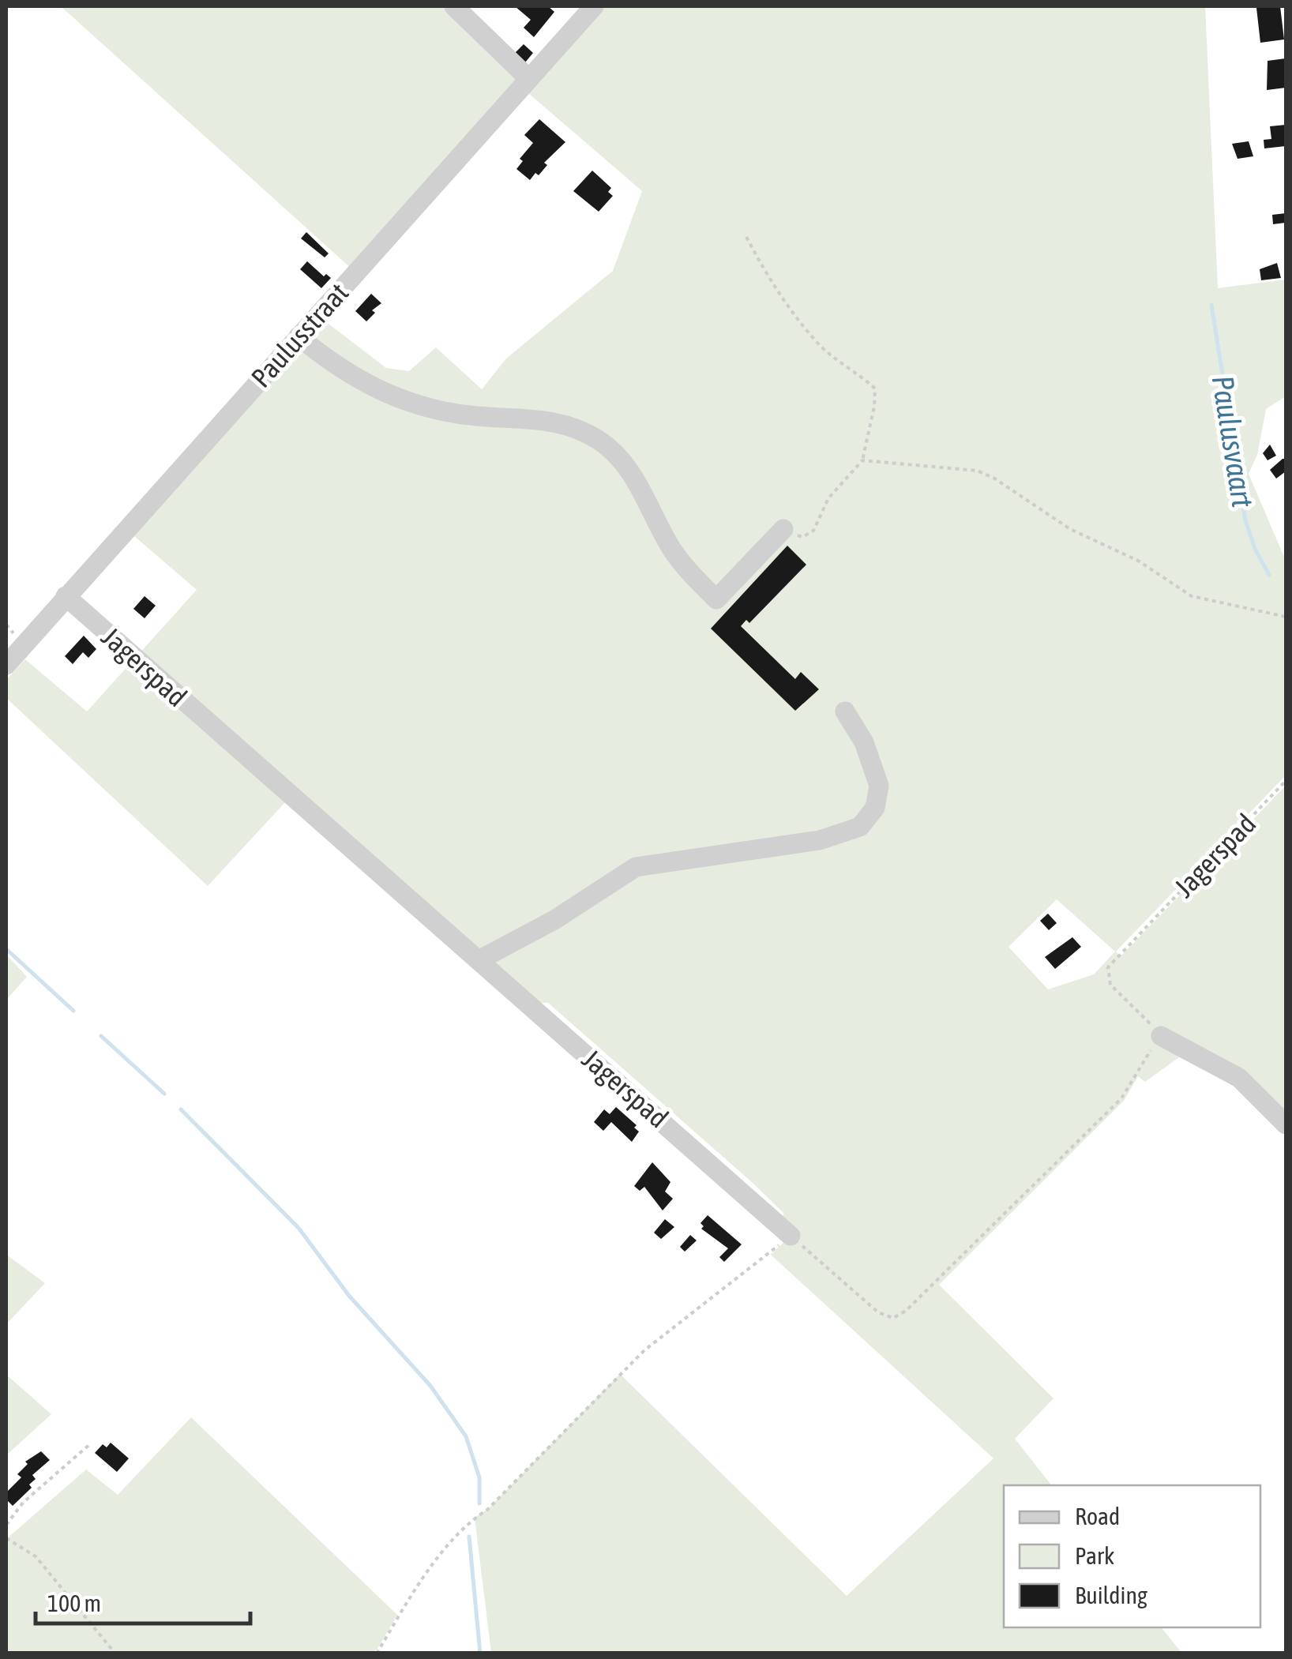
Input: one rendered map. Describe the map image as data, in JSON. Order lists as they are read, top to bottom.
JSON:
{
  "streets": {
    "street": ["Paulusstraat", "Jagerspad"]
  },
  "crossings": [
    ["Paulusstraat", "Jagerspad"]
  ],
  "water": ["Paulusvaart"],
  "legend": ["Road", "Park", "Building"],
  "scale_bar": "100 m"
}
